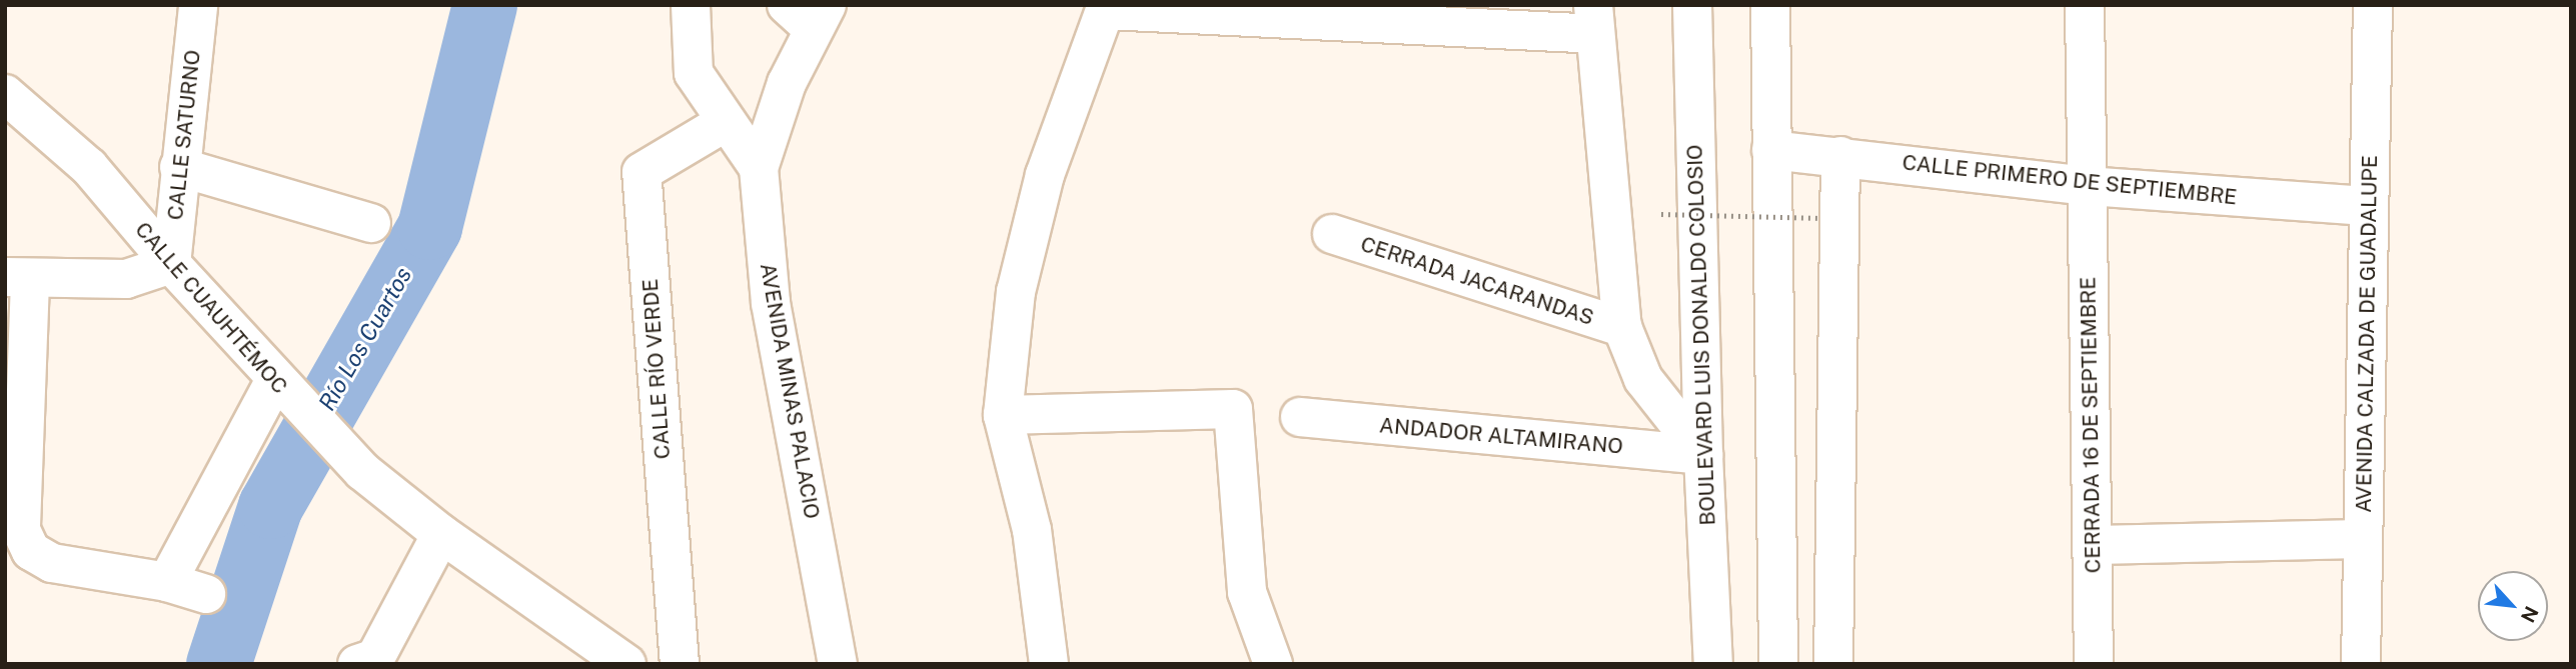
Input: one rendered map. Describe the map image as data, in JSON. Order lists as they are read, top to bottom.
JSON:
{
  "streets": {
    "main road": [
      "CALLE SATURNO",
      "CALLE PRIMERO DE SEPTIEMBRE",
      "CERRADA JACARANDAS",
      "CALLE CUAUHTÉMOC",
      "AVENIDA CALZADA DE GUADALUPE",
      "BOULEVARD LUIS DONALDO COLOSIO",
      "CALLE RÍO VERDE",
      "AVENIDA MINAS PALACIO",
      "CERRADA 16 DE SEPTIEMBRE",
      "ANDADOR ALTAMIRANO"
    ]
  },
  "crossings": [
    ["CALLE SATURNO", "CALLE CUAUHTÉMOC"],
    ["CALLE PRIMERO DE SEPTIEMBRE", "AVENIDA CALZADA DE GUADALUPE"],
    ["CALLE PRIMERO DE SEPTIEMBRE", "CERRADA 16 DE SEPTIEMBRE"],
    ["BOULEVARD LUIS DONALDO COLOSIO", "ANDADOR ALTAMIRANO"]
  ],
  "water": ["Río Los Cuartos"],
  "north": "bottom right"
}
